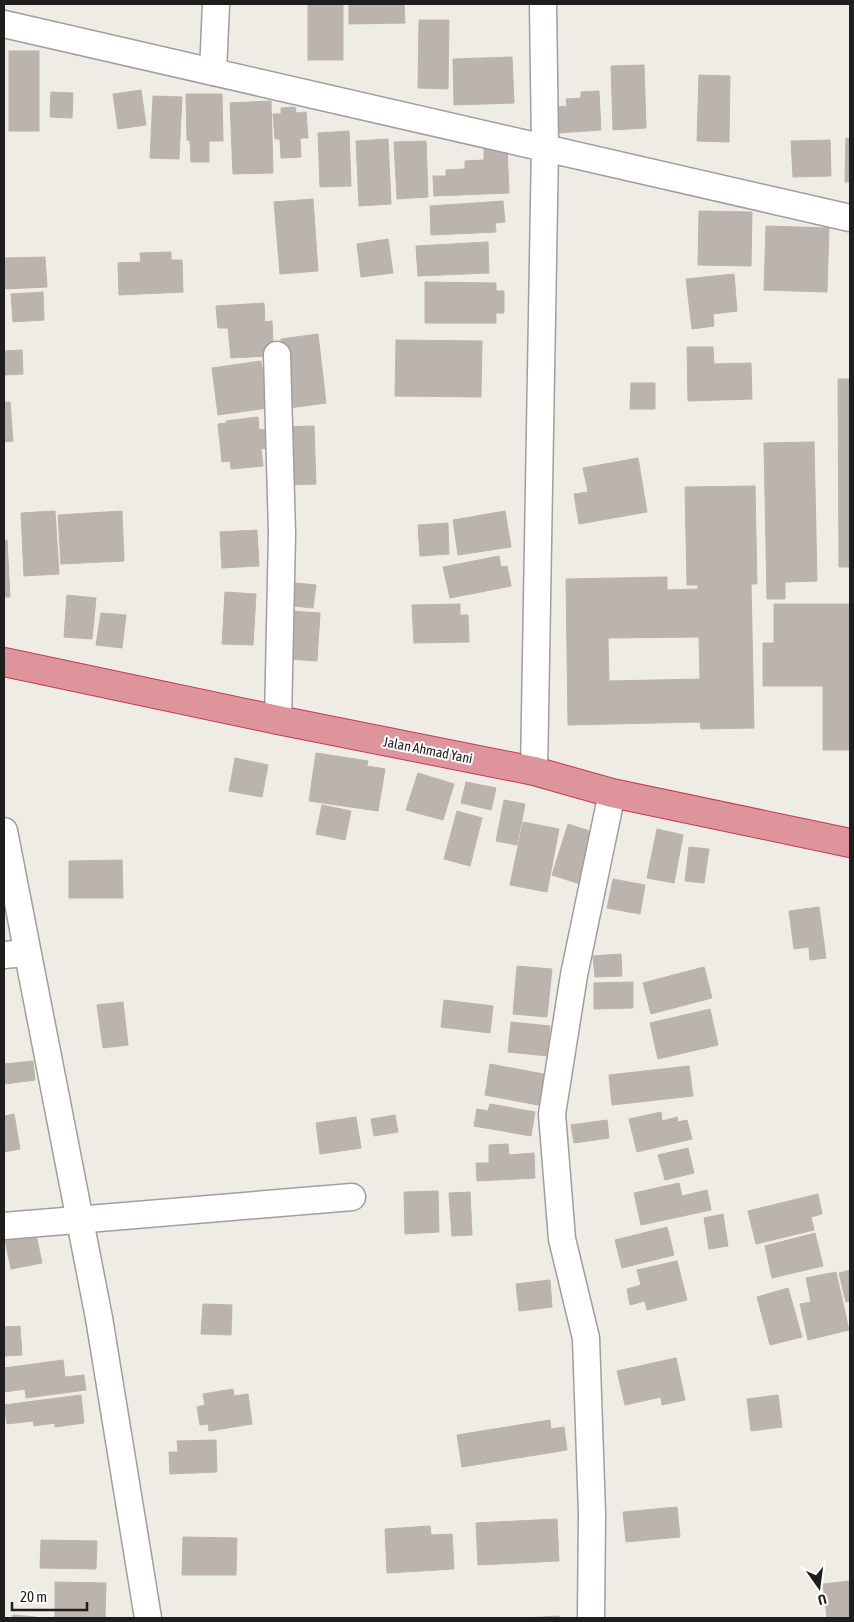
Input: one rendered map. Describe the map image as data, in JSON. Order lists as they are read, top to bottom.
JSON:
{
  "streets": {
    "highway": ["Jalan Ahmad Yani"]
  },
  "scale_bar": "20 m",
  "north": "bottom"
}
